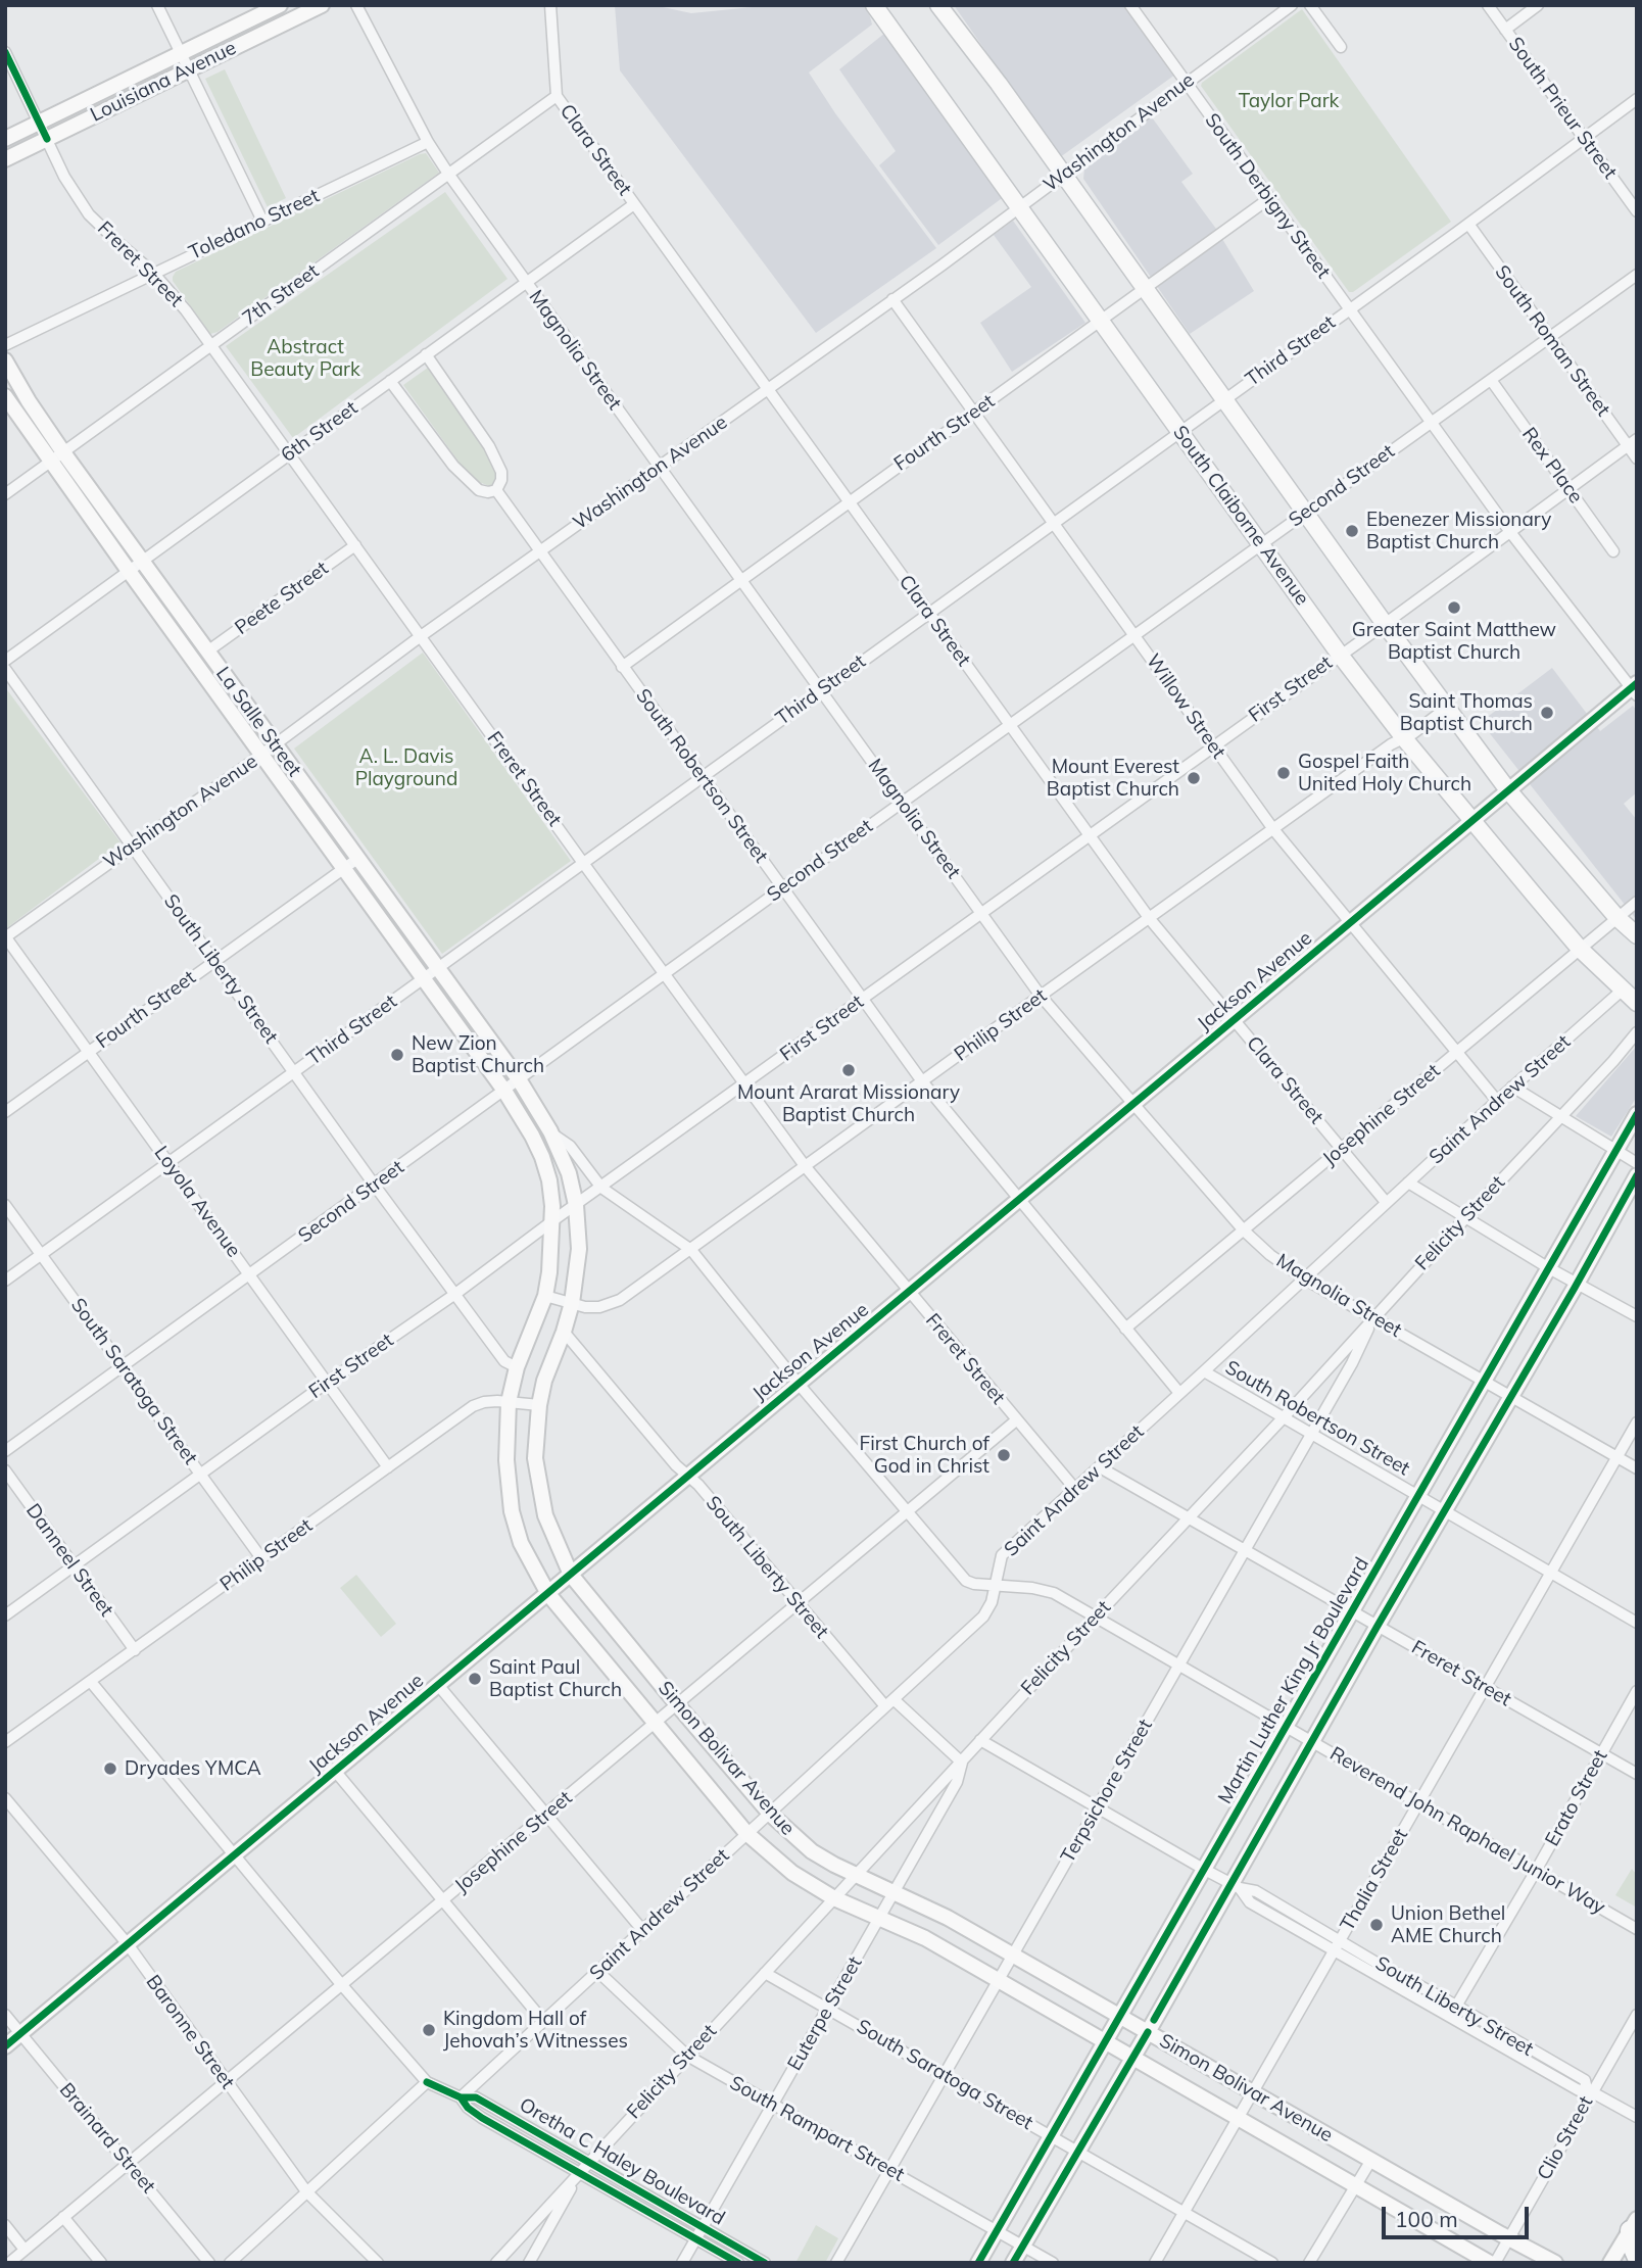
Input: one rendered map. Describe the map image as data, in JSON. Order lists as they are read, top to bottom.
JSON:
{
  "streets": {
    "main road": ["South Claiborne Avenue"],
    "street": [
      "Louisiana Avenue",
      "South Prieur Street",
      "Washington Avenue",
      "Clara Street",
      "South Derbigny Street",
      "Toledano Street",
      "Freret Street",
      "7th Street",
      "South Roman Street",
      "Magnolia Street",
      "Third Street",
      "6th Street",
      "Fourth Street",
      "Rex Place",
      "Second Street",
      "Peete Street",
      "First Street",
      "Willow Street",
      "La Salle Street",
      "South Robertson Street",
      "South Liberty Street",
      "Jackson Avenue",
      "Philip Street",
      "Saint Andrew Street",
      "Josephine Street",
      "Loyola Avenue",
      "Felicity Street",
      "South Saratoga Street",
      "Danneel Street",
      "Martin Luther King Jr Boulevard",
      "Simon Bolivar Avenue",
      "Terpsichore Street",
      "Erato Street",
      "Reverend John Raphael Junior Way",
      "Thalia Street",
      "Euterpe Street",
      "Baronne Street",
      "South Rampart Street",
      "Brainard Street",
      "Clio Street",
      "Oretha C Haley Boulevard"
    ]
  },
  "crossings": [
    ["Louisiana Avenue", "Freret Street"],
    ["South Prieur Street", "Third Street"],
    ["Washington Avenue", "Clara Street"],
    ["Washington Avenue", "South Derbigny Street"],
    ["Washington Avenue", "Freret Street"],
    ["Washington Avenue", "Magnolia Street"],
    ["Washington Avenue", "South Claiborne Avenue"],
    ["Washington Avenue", "Willow Street"],
    ["Washington Avenue", "La Salle Street"],
    ["Washington Avenue", "South Robertson Street"],
    ["Washington Avenue", "South Liberty Street"],
    ["Washington Avenue", "Loyola Avenue"],
    ["Clara Street", "7th Street"],
    ["Clara Street", "Third Street"],
    ["Clara Street", "6th Street"],
    ["Clara Street", "Fourth Street"],
    ["Clara Street", "Second Street"],
    ["Clara Street", "First Street"],
    ["Clara Street", "Jackson Avenue"],
    ["Clara Street", "Philip Street"],
    ["Clara Street", "Saint Andrew Street"],
    ["Clara Street", "Josephine Street"],
    ["South Derbigny Street", "Third Street"],
    ["South Derbigny Street", "Fourth Street"],
    ["South Derbigny Street", "Second Street"],
    ["South Derbigny Street", "First Street"],
    ["South Derbigny Street", "Jackson Avenue"],
    ["Toledano Street", "Freret Street"],
    ["Toledano Street", "Magnolia Street"],
    ["Freret Street", "7th Street"],
    ["Freret Street", "Third Street"],
    ["Freret Street", "6th Street"],
    ["Freret Street", "Second Street"],
    ["Freret Street", "Peete Street"],
    ["Freret Street", "First Street"],
    ["Freret Street", "Jackson Avenue"],
    ["Freret Street", "Philip Street"],
    ["Freret Street", "Saint Andrew Street"],
    ["Freret Street", "Josephine Street"],
    ["Freret Street", "Felicity Street"],
    ["Freret Street", "Martin Luther King Jr Boulevard"],
    ["Freret Street", "Terpsichore Street"],
    ["Freret Street", "Erato Street"],
    ["Freret Street", "Thalia Street"],
    ["7th Street", "Magnolia Street"],
    ["7th Street", "La Salle Street"],
    ["South Roman Street", "Third Street"],
    ["South Roman Street", "Second Street"],
    ["South Roman Street", "First Street"],
    ["Magnolia Street", "Third Street"],
    ["Magnolia Street", "6th Street"],
    ["Magnolia Street", "Fourth Street"],
    ["Magnolia Street", "Second Street"],
    ["Magnolia Street", "First Street"],
    ["Magnolia Street", "Jackson Avenue"],
    ["Magnolia Street", "Philip Street"],
    ["Magnolia Street", "Saint Andrew Street"],
    ["Magnolia Street", "Josephine Street"],
    ["Magnolia Street", "Felicity Street"],
    ["Magnolia Street", "Martin Luther King Jr Boulevard"],
    ["Magnolia Street", "Terpsichore Street"],
    ["Magnolia Street", "Thalia Street"],
    ["Third Street", "South Claiborne Avenue"],
    ["Third Street", "Willow Street"],
    ["Third Street", "La Salle Street"],
    ["Third Street", "South Robertson Street"],
    ["Third Street", "South Liberty Street"],
    ["Third Street", "Loyola Avenue"],
    ["Third Street", "South Saratoga Street"],
    ["6th Street", "La Salle Street"],
    ["Fourth Street", "South Claiborne Avenue"],
    ["Fourth Street", "Willow Street"],
    ["Fourth Street", "La Salle Street"],
    ["Fourth Street", "South Robertson Street"],
    ["Fourth Street", "South Liberty Street"],
    ["Fourth Street", "Loyola Avenue"],
    ["Rex Place", "Second Street"],
    ["Rex Place", "First Street"],
    ["Second Street", "South Claiborne Avenue"],
    ["Second Street", "Willow Street"],
    ["Second Street", "La Salle Street"],
    ["Second Street", "South Robertson Street"],
    ["Second Street", "South Liberty Street"],
    ["Second Street", "Loyola Avenue"],
    ["Second Street", "South Saratoga Street"],
    ["Second Street", "Simon Bolivar Avenue"],
    ["South Claiborne Avenue", "First Street"],
    ["South Claiborne Avenue", "Jackson Avenue"],
    ["South Claiborne Avenue", "Philip Street"],
    ["South Claiborne Avenue", "Saint Andrew Street"],
    ["South Claiborne Avenue", "Josephine Street"],
    ["Peete Street", "La Salle Street"],
    ["First Street", "Willow Street"],
    ["First Street", "South Robertson Street"],
    ["First Street", "South Liberty Street"],
    ["First Street", "Loyola Avenue"],
    ["First Street", "South Saratoga Street"],
    ["First Street", "Danneel Street"],
    ["First Street", "Simon Bolivar Avenue"],
    ["First Street", "Reverend John Raphael Junior Way"],
    ["Willow Street", "Jackson Avenue"],
    ["Willow Street", "Philip Street"],
    ["Willow Street", "Saint Andrew Street"],
    ["Willow Street", "Josephine Street"],
    ["La Salle Street", "Simon Bolivar Avenue"],
    ["South Robertson Street", "Jackson Avenue"],
    ["South Robertson Street", "Philip Street"],
    ["South Robertson Street", "Saint Andrew Street"],
    ["South Robertson Street", "Josephine Street"],
    ["South Robertson Street", "Felicity Street"],
    ["South Robertson Street", "Martin Luther King Jr Boulevard"],
    ["South Robertson Street", "Terpsichore Street"],
    ["South Robertson Street", "Thalia Street"],
    ["South Liberty Street", "Jackson Avenue"],
    ["South Liberty Street", "Saint Andrew Street"],
    ["South Liberty Street", "Josephine Street"],
    ["South Liberty Street", "Felicity Street"],
    ["South Liberty Street", "Martin Luther King Jr Boulevard"],
    ["South Liberty Street", "Simon Bolivar Avenue"],
    ["South Liberty Street", "Terpsichore Street"],
    ["South Liberty Street", "Erato Street"],
    ["South Liberty Street", "Thalia Street"],
    ["South Liberty Street", "Euterpe Street"],
    ["South Liberty Street", "Clio Street"],
    ["Jackson Avenue", "Simon Bolivar Avenue"],
    ["Jackson Avenue", "Reverend John Raphael Junior Way"],
    ["Jackson Avenue", "Baronne Street"],
    ["Jackson Avenue", "Brainard Street"],
    ["Jackson Avenue", "Oretha C Haley Boulevard"],
    ["Philip Street", "Loyola Avenue"],
    ["Philip Street", "South Saratoga Street"],
    ["Philip Street", "Danneel Street"],
    ["Philip Street", "Simon Bolivar Avenue"],
    ["Philip Street", "Reverend John Raphael Junior Way"],
    ["Philip Street", "Oretha C Haley Boulevard"],
    ["Saint Andrew Street", "Simon Bolivar Avenue"],
    ["Saint Andrew Street", "Reverend John Raphael Junior Way"],
    ["Saint Andrew Street", "South Rampart Street"],
    ["Saint Andrew Street", "Oretha C Haley Boulevard"],
    ["Josephine Street", "Simon Bolivar Avenue"],
    ["Josephine Street", "Reverend John Raphael Junior Way"],
    ["Josephine Street", "Baronne Street"],
    ["Josephine Street", "Brainard Street"],
    ["Josephine Street", "Oretha C Haley Boulevard"],
    ["Felicity Street", "South Saratoga Street"],
    ["Felicity Street", "Simon Bolivar Avenue"],
    ["Felicity Street", "Terpsichore Street"],
    ["Felicity Street", "Reverend John Raphael Junior Way"],
    ["Felicity Street", "Euterpe Street"],
    ["Felicity Street", "South Rampart Street"],
    ["Felicity Street", "Oretha C Haley Boulevard"],
    ["South Saratoga Street", "Martin Luther King Jr Boulevard"],
    ["South Saratoga Street", "Terpsichore Street"],
    ["South Saratoga Street", "Thalia Street"],
    ["South Saratoga Street", "Euterpe Street"],
    ["Martin Luther King Jr Boulevard", "Simon Bolivar Avenue"],
    ["Martin Luther King Jr Boulevard", "Reverend John Raphael Junior Way"],
    ["Martin Luther King Jr Boulevard", "South Rampart Street"],
    ["Simon Bolivar Avenue", "Terpsichore Street"],
    ["Simon Bolivar Avenue", "Reverend John Raphael Junior Way"],
    ["Simon Bolivar Avenue", "Thalia Street"],
    ["Simon Bolivar Avenue", "Euterpe Street"],
    ["Simon Bolivar Avenue", "Clio Street"],
    ["Terpsichore Street", "Reverend John Raphael Junior Way"],
    ["Terpsichore Street", "South Rampart Street"],
    ["Erato Street", "Reverend John Raphael Junior Way"],
    ["Reverend John Raphael Junior Way", "Thalia Street"],
    ["Euterpe Street", "South Rampart Street"],
    ["Euterpe Street", "Oretha C Haley Boulevard"]
  ],
  "parks": ["Taylor Park", "Abstract Beauty Park", "A. L. Davis Playground"],
  "places": [
    "Ebenezer Missionary Baptist Church",
    "Greater Saint Matthew Baptist Church",
    "Saint Thomas Baptist Church",
    "Gospel Faith United Holy Church",
    "Mount Everest Baptist Church",
    "New Zion Baptist Church",
    "Mount Ararat Missionary Baptist Church",
    "First Church of God in Christ",
    "Saint Paul Baptist Church",
    "Dryades YMCA",
    "Union Bethel AME Church",
    "Kingdom Hall of Jehovah’s Witnesses"
  ],
  "scale_bar": "100 m"
}
